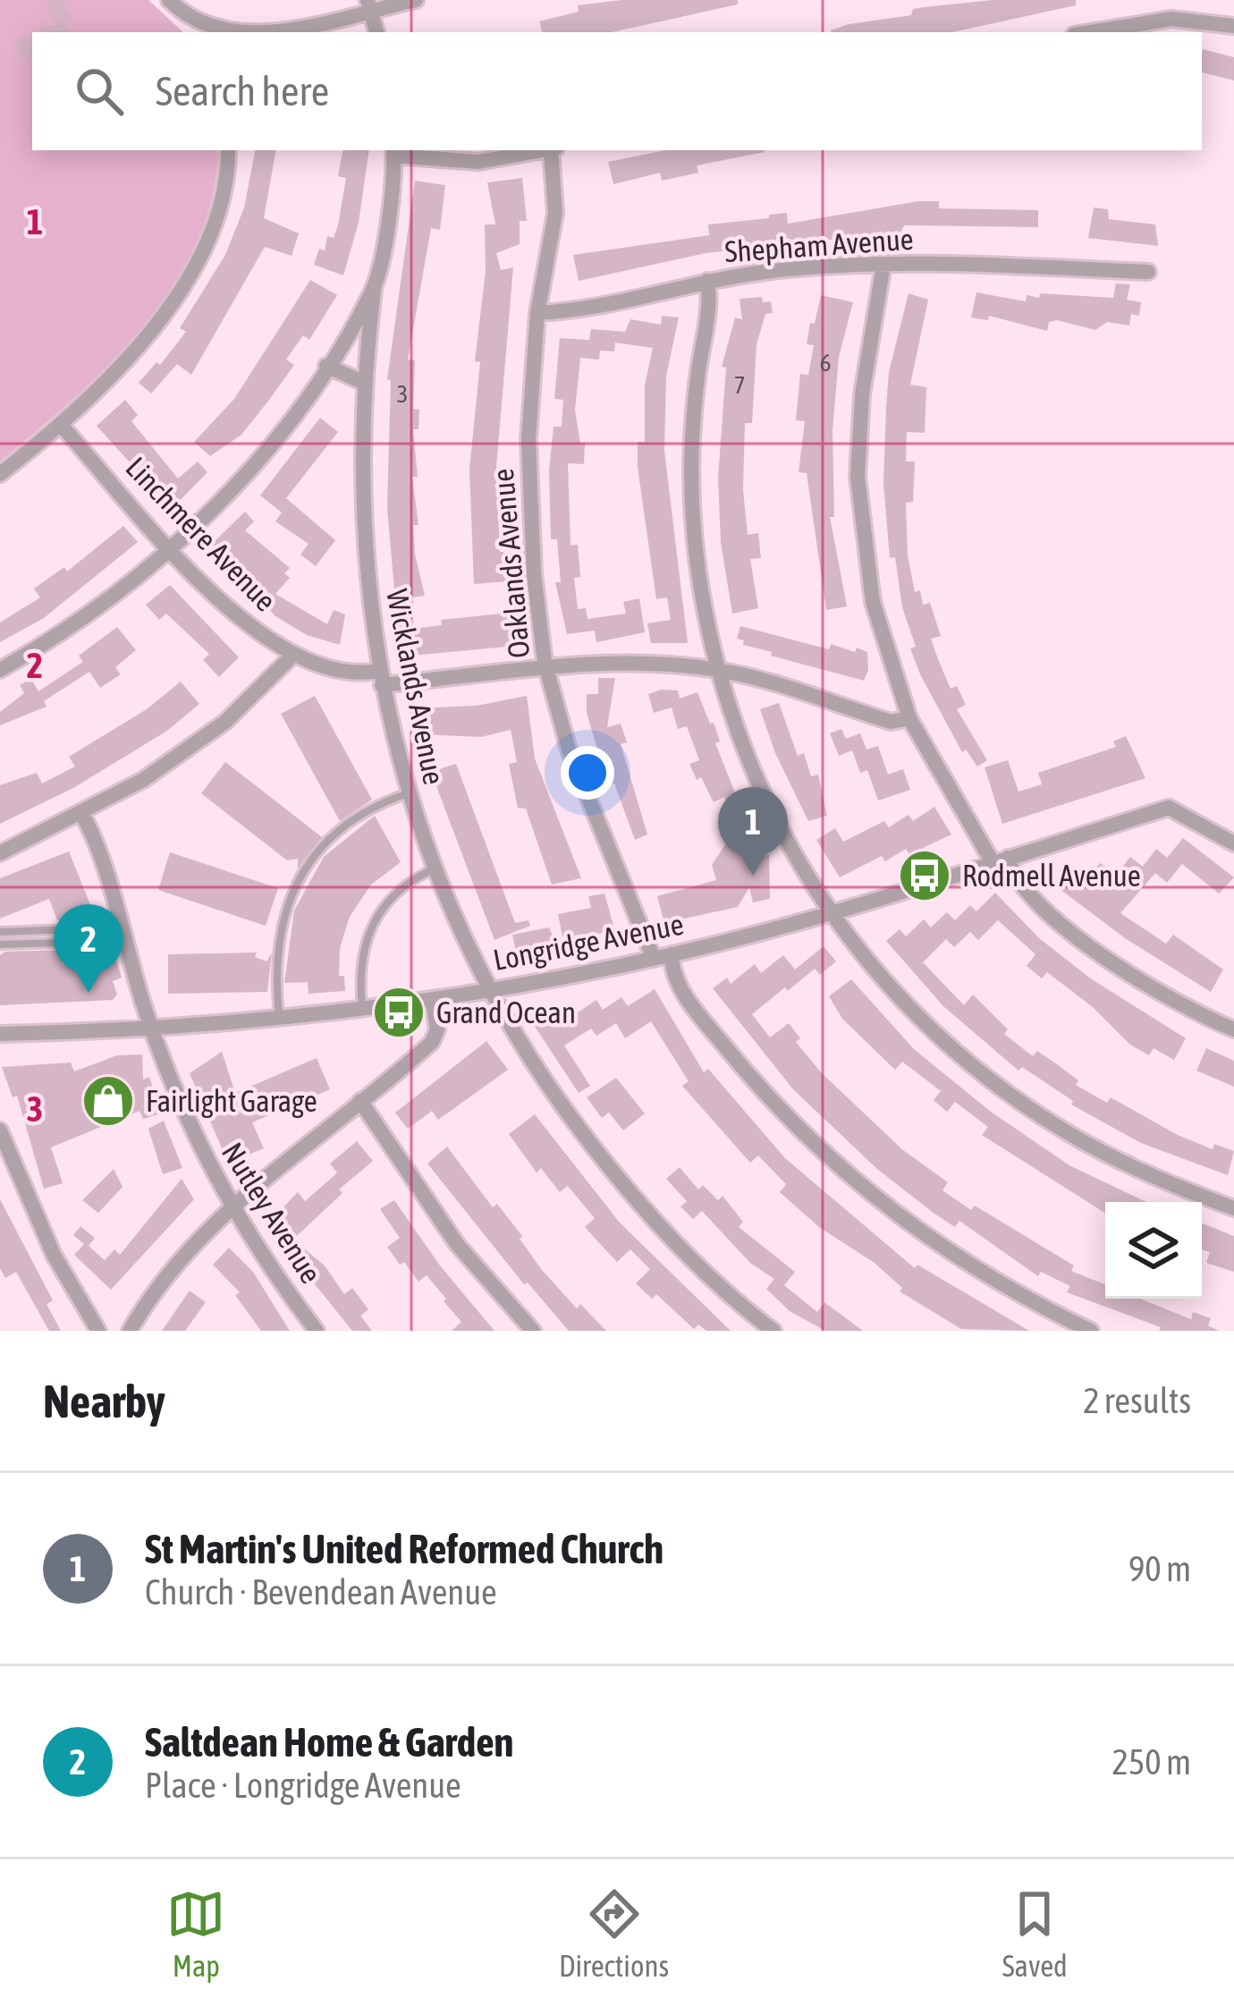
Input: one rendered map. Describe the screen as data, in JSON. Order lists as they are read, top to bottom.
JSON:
{
  "streets": {
    "street": [
      "Shepham Avenue",
      "Linchmere Avenue",
      "Oaklands Avenue",
      "Wicklands Avenue",
      "Longridge Avenue",
      "Nutley Avenue"
    ]
  },
  "crossings": [
    ["Shepham Avenue", "Oaklands Avenue"],
    ["Linchmere Avenue", "Oaklands Avenue"],
    ["Linchmere Avenue", "Wicklands Avenue"],
    ["Oaklands Avenue", "Longridge Avenue"],
    ["Wicklands Avenue", "Longridge Avenue"],
    ["Longridge Avenue", "Nutley Avenue"]
  ],
  "places": {
    "bus stop": ["Rodmell Avenue", "Grand Ocean"],
    "shop": ["Fairlight Garage"]
  },
  "house_numbers": ["6", "7", "3"],
  "page": {
    "search": "Search here",
    "pins": ["1", "2"],
    "heading": ["Nearby", "2 results"],
    "list": [
      {
        "mark": "1",
        "name": "St Martin's United Reformed Church",
        "note": "Church · Bevendean Avenue",
        "value": "90 m"
      },
      {
        "mark": "2",
        "name": "Saltdean Home & Garden",
        "note": "Place · Longridge Avenue",
        "value": "250 m"
      }
    ],
    "nav": ["Map", "Directions", "Saved"]
  },
  "grid": {
    "rows": ["1", "2", "3"]
  }
}
